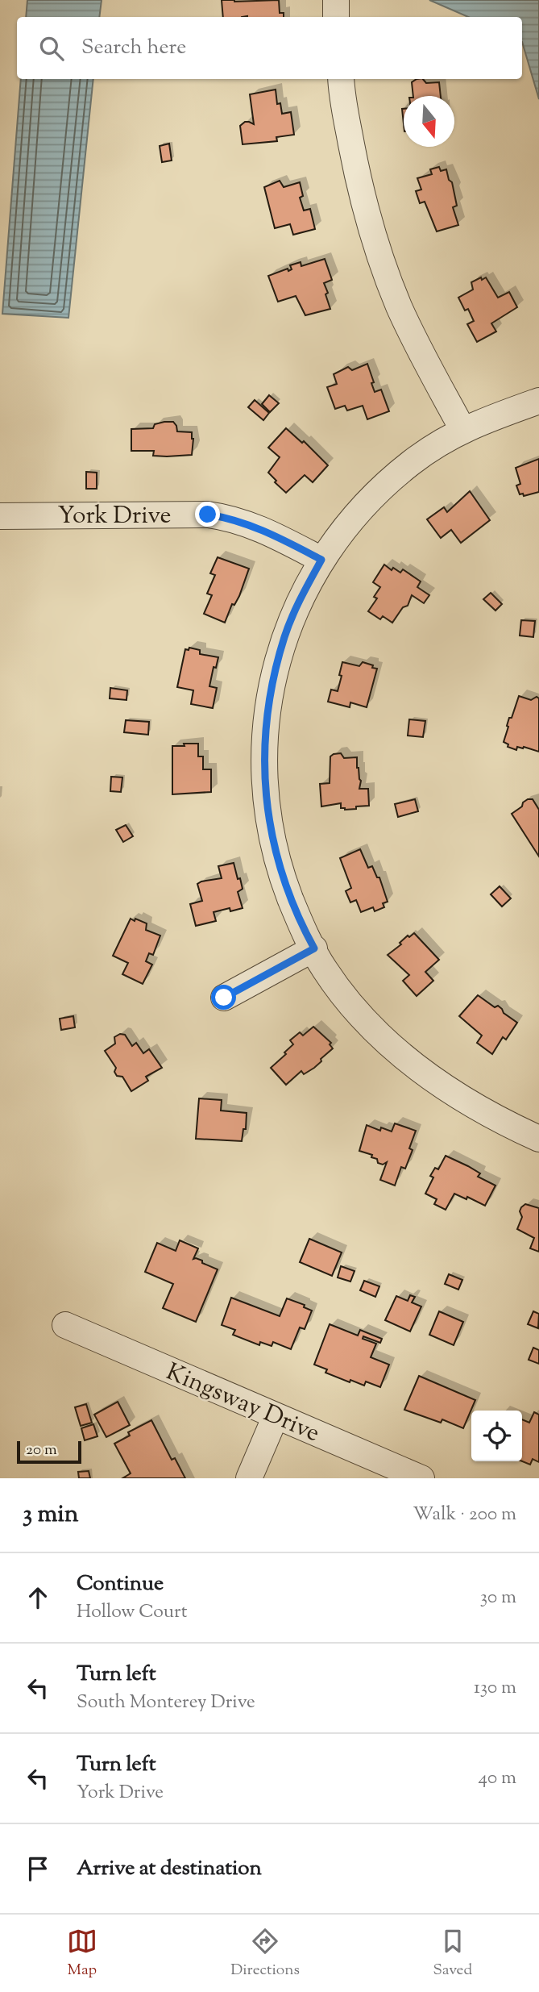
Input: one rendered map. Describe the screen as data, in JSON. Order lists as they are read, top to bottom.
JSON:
{
  "streets": {
    "street": ["York Drive", "Kingsway Drive"]
  },
  "scale_bar": "20 m",
  "north": "bottom",
  "page": {
    "search": "Search here",
    "scale": "20 m",
    "heading": ["3 min", "Walk · 200 m"],
    "list": [
      ["Continue", "Hollow Court", "30 m"],
      ["Turn left", "South Monterey Drive", "130 m"],
      ["Turn left", "York Drive", "40 m"],
      "Arrive at destination"
    ],
    "nav": ["Map", "Directions", "Saved"]
  }
}
